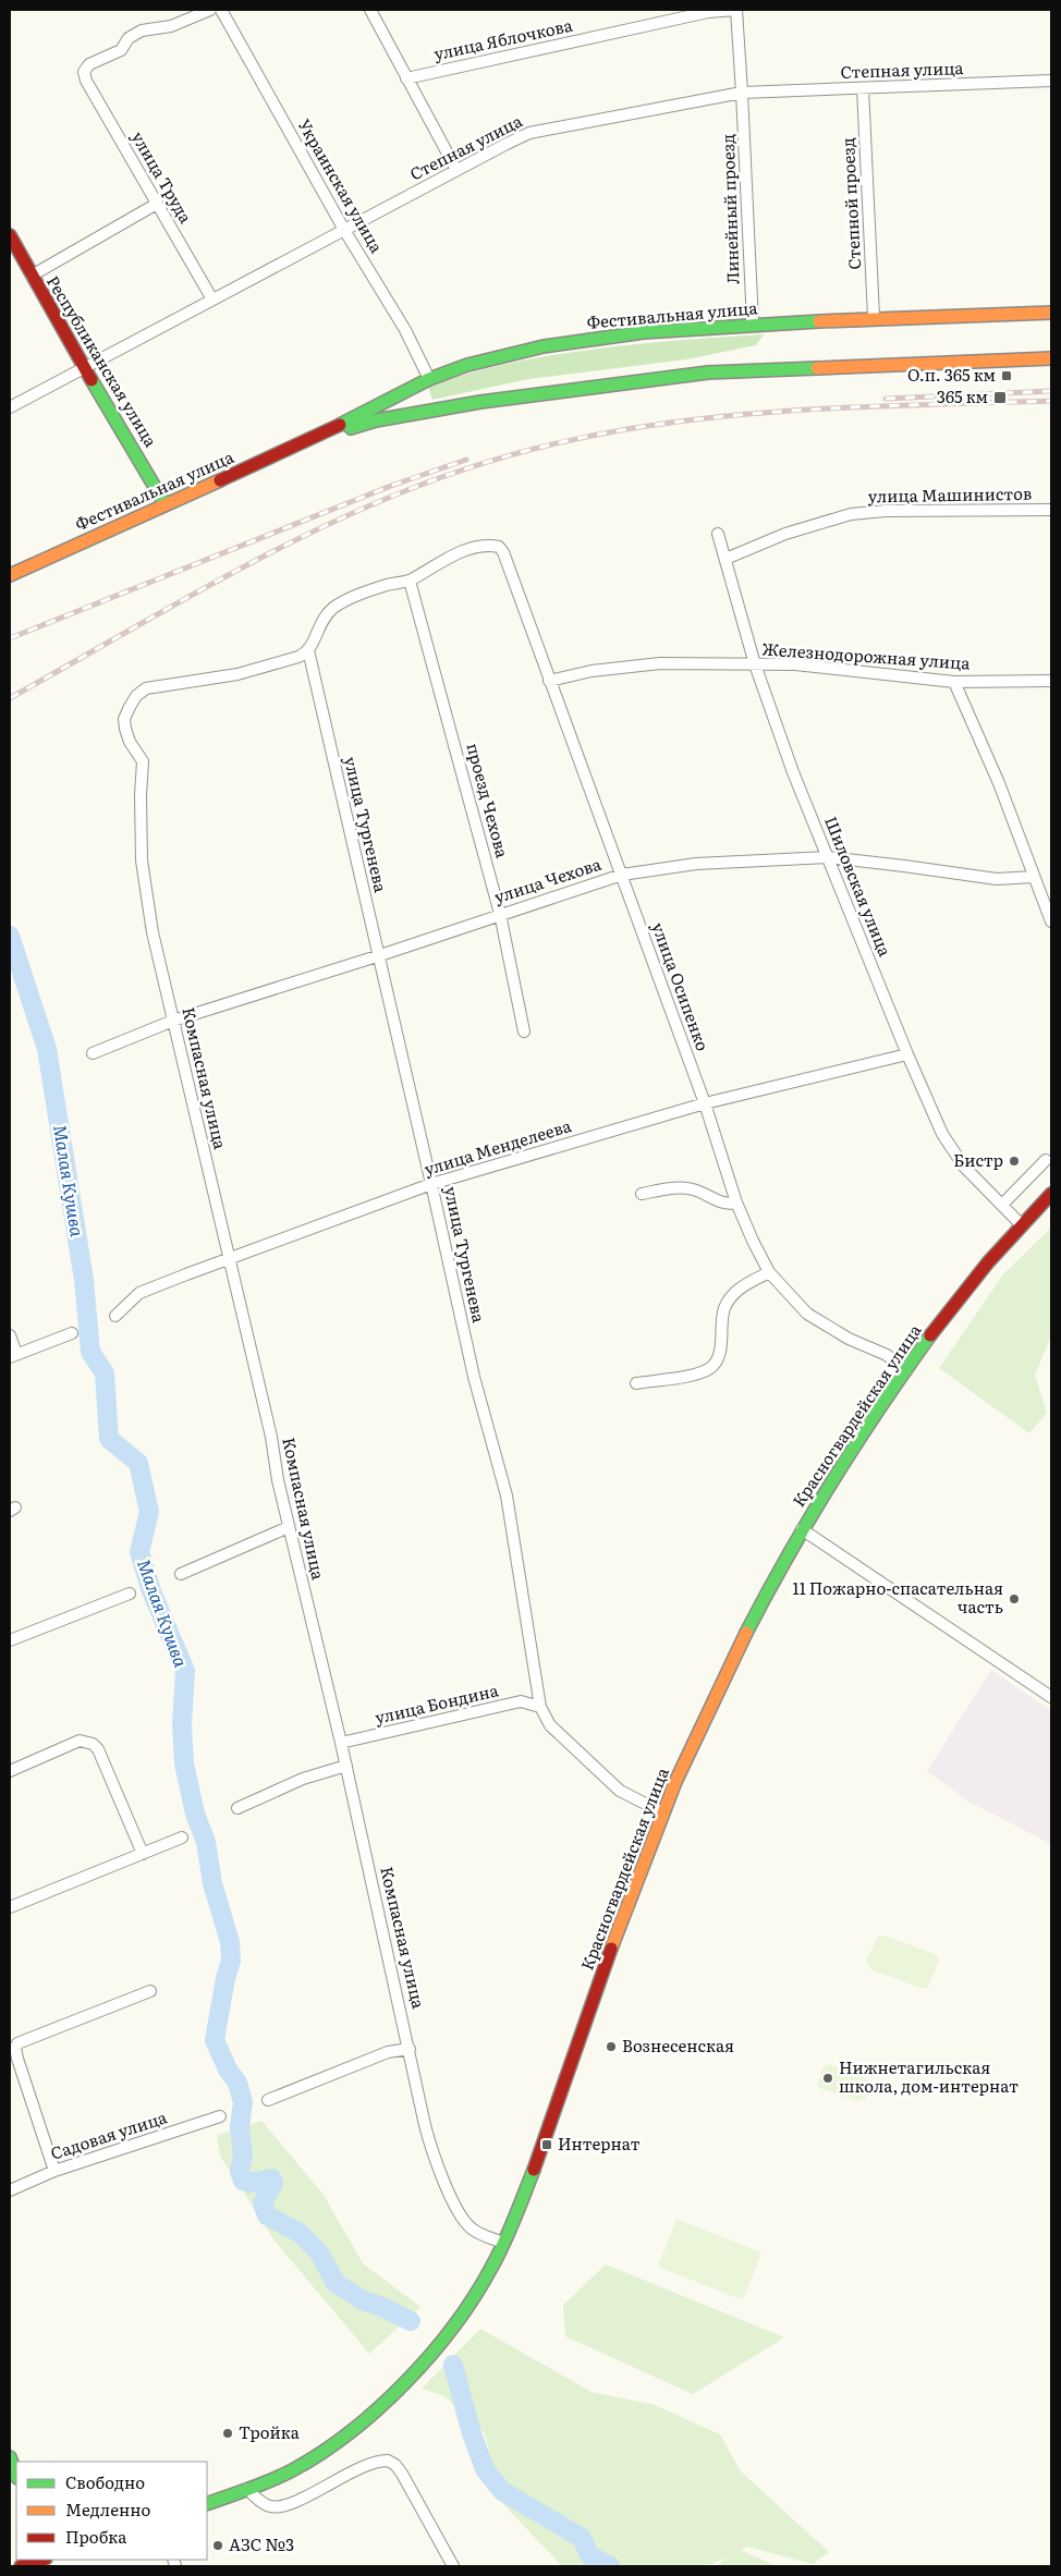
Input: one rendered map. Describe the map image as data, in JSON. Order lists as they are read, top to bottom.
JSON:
{
  "streets": {
    "main road": ["Фестивальная улица", "Республиканская улица", "Красногвардейская улица"],
    "street": [
      "улица Яблочкова",
      "Степная улица",
      "улица Труда",
      "Украинская улица",
      "Степной проезд",
      "Линейный проезд",
      "улица Машинистов",
      "Железнодорожная улица",
      "проезд Чехова",
      "улица Тургенева",
      "улица Чехова",
      "Шиловская улица",
      "улица Осипенко",
      "Компасная улица",
      "улица Менделеева",
      "улица Бондина",
      "Садовая улица"
    ]
  },
  "crossings": [
    ["улица Яблочкова", "Линейный проезд"],
    ["Степная улица", "улица Труда"],
    ["Степная улица", "Украинская улица"],
    ["Степная улица", "Степной проезд"],
    ["Степная улица", "Линейный проезд"],
    ["Степная улица", "Республиканская улица"],
    ["Украинская улица", "Фестивальная улица"],
    ["Степной проезд", "Фестивальная улица"],
    ["Линейный проезд", "Фестивальная улица"],
    ["Фестивальная улица", "Республиканская улица"],
    ["улица Машинистов", "Шиловская улица"],
    ["Железнодорожная улица", "Шиловская улица"],
    ["Железнодорожная улица", "улица Осипенко"],
    ["проезд Чехова", "улица Чехова"],
    ["проезд Чехова", "улица Осипенко"],
    ["улица Тургенева", "улица Чехова"],
    ["улица Тургенева", "Компасная улица"],
    ["улица Тургенева", "улица Менделеева"],
    ["улица Тургенева", "Красногвардейская улица"],
    ["улица Тургенева", "улица Бондина"],
    ["улица Чехова", "Шиловская улица"],
    ["улица Чехова", "улица Осипенко"],
    ["улица Чехова", "Компасная улица"],
    ["Шиловская улица", "улица Менделеева"],
    ["Шиловская улица", "Красногвардейская улица"],
    ["улица Осипенко", "улица Менделеева"],
    ["улица Осипенко", "Красногвардейская улица"],
    ["Компасная улица", "улица Менделеева"],
    ["Компасная улица", "Красногвардейская улица"],
    ["Компасная улица", "улица Бондина"]
  ],
  "water": ["Малая Кушва"],
  "places": {
    "transit": ["О.п. 365 км", "365 км", "Интернат"],
    "other": [
      "Бистр",
      "11 Пожарно-спасательная часть",
      "Вознесенская",
      "Нижнетагильская школа, дом-интернат",
      "Тройка",
      "АЗС №3"
    ]
  },
  "legend": ["Свободно", "Медленно", "Пробка"]
}
